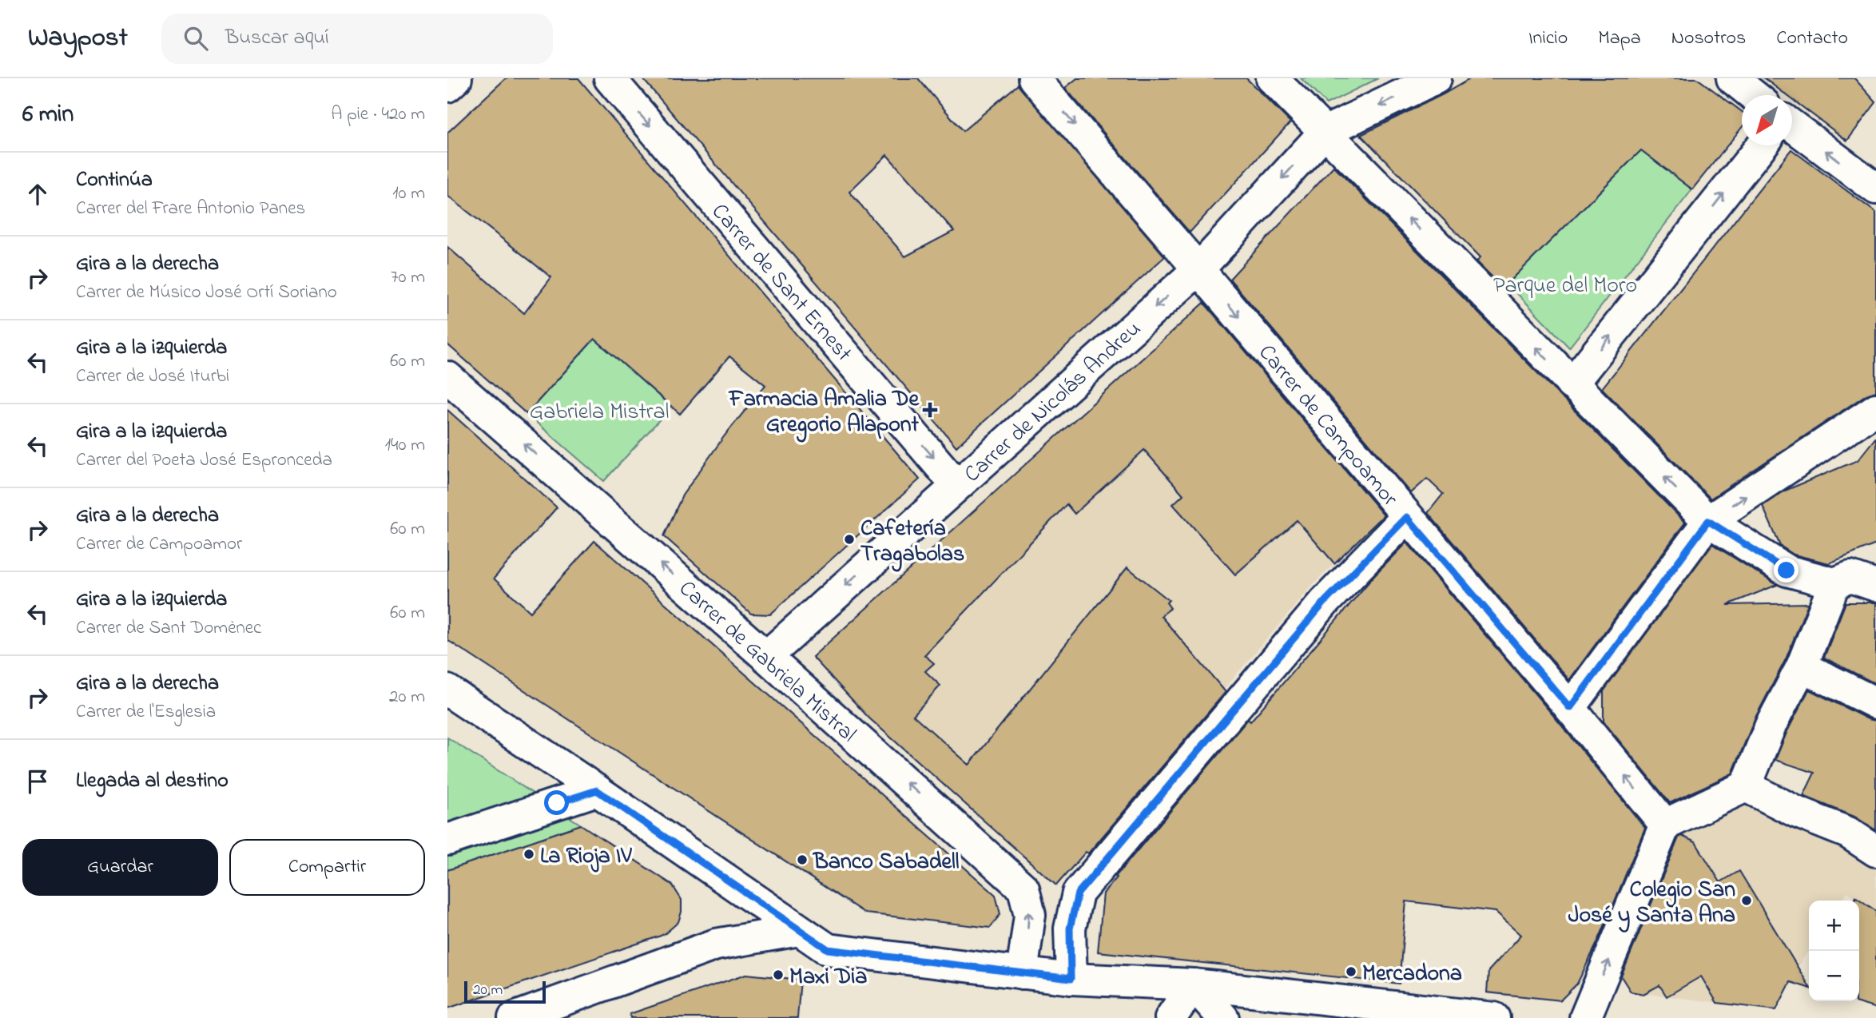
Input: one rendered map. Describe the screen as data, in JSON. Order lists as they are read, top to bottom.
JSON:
{
  "streets": {
    "street": [
      "Carrer de Sant Ernest",
      "Carrer de Nicolás Andreu",
      "Carrer de Campoamor",
      "Carrer de Gabriela Mistral"
    ]
  },
  "crossings": [
    ["Carrer de Sant Ernest", "Carrer de Nicolás Andreu"],
    ["Carrer de Nicolás Andreu", "Carrer de Campoamor"],
    ["Carrer de Nicolás Andreu", "Carrer de Gabriela Mistral"]
  ],
  "one_way": ["Carrer de Sant Ernest", "Carrer de Nicolás Andreu"],
  "parks": ["Parque del Moro", "Gabriela Mistral"],
  "places": {
    "health": ["Farmacia Amalia De Gregorio Alapont"],
    "other": [
      "Cafetería Tragabolas",
      "La Rioja IV",
      "Banco Sabadell",
      "Colegio San José y Santa Ana",
      "Mercadona",
      "Maxi Dia"
    ]
  },
  "scale_bar": "20 m",
  "north": "bottom left",
  "page": {
    "header": "Waypost",
    "search": "Buscar aquí",
    "nav": [
      "Inicio",
      "Mapa",
      "Nosotros",
      "Contacto"
    ],
    "heading": ["6 min", "A pie · 420 m"],
    "list": [
      ["Continúa", "Carrer del Frare Antonio Panes", "10 m"],
      ["Gira a la derecha", "Carrer de Músico José Ortí Soriano", "70 m"],
      ["Gira a la izquierda", "Carrer de José Iturbi", "60 m"],
      ["Gira a la izquierda", "Carrer del Poeta José Espronceda", "140 m"],
      ["Gira a la derecha", "Carrer de Campoamor", "60 m"],
      ["Gira a la izquierda", "Carrer de Sant Domènec", "60 m"],
      ["Gira a la derecha", "Carrer de l'Esglesia", "20 m"],
      "Llegada al destino"
    ],
    "buttons": ["Guardar", "Compartir"],
    "map_buttons": ["+", "−"],
    "scale": "20 m"
  }
}
